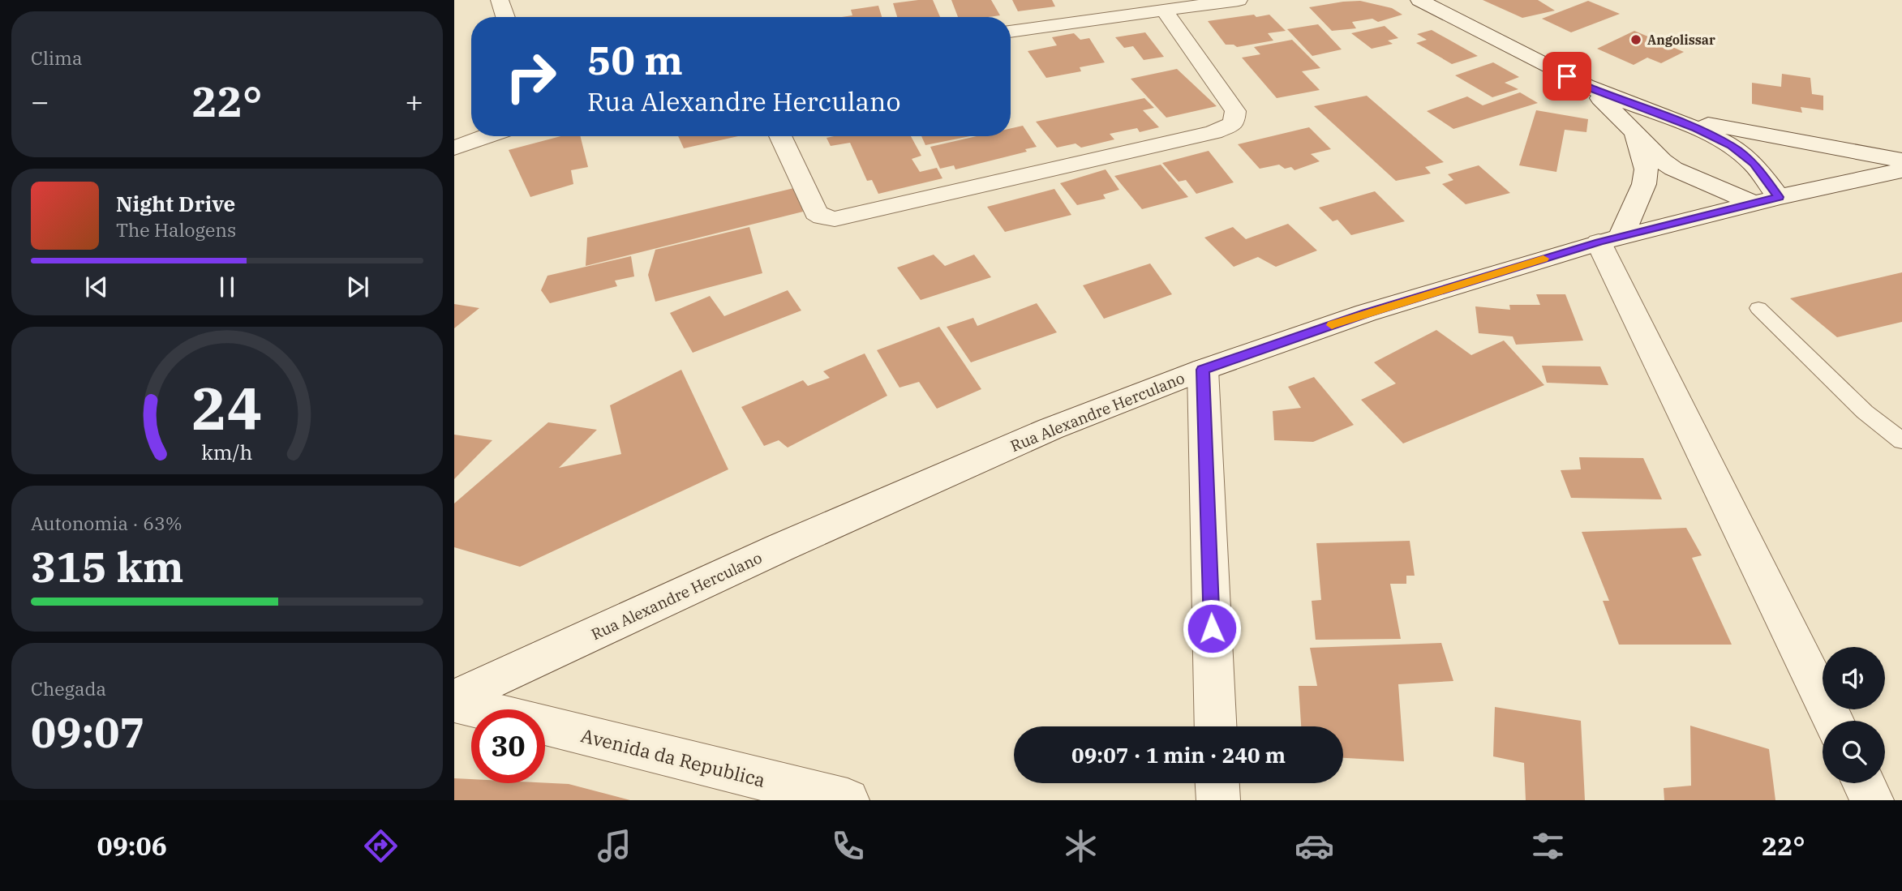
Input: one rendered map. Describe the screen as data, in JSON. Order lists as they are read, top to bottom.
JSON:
{
  "streets": {
    "main road": ["Rua Alexandre Herculano", "Avenida da Republica"]
  },
  "places": ["Angolissar"],
  "page": {
    "tile": [
      "Clima",
      ["Autonomia · 63%", "315 km"],
      ["Chegada", "09:07"]
    ],
    "turn": ["50 m", "Rua Alexandre Herculano"],
    "heat": ["−", "22°", "+"],
    "song": ["Night Drive", "The Halogens"],
    "limit": "30",
    "trip": "09:07 · 1 min · 240 m",
    "tabs": ["09:06", "22°"],
    "gauge": ["24", "km/h"]
  }
}
